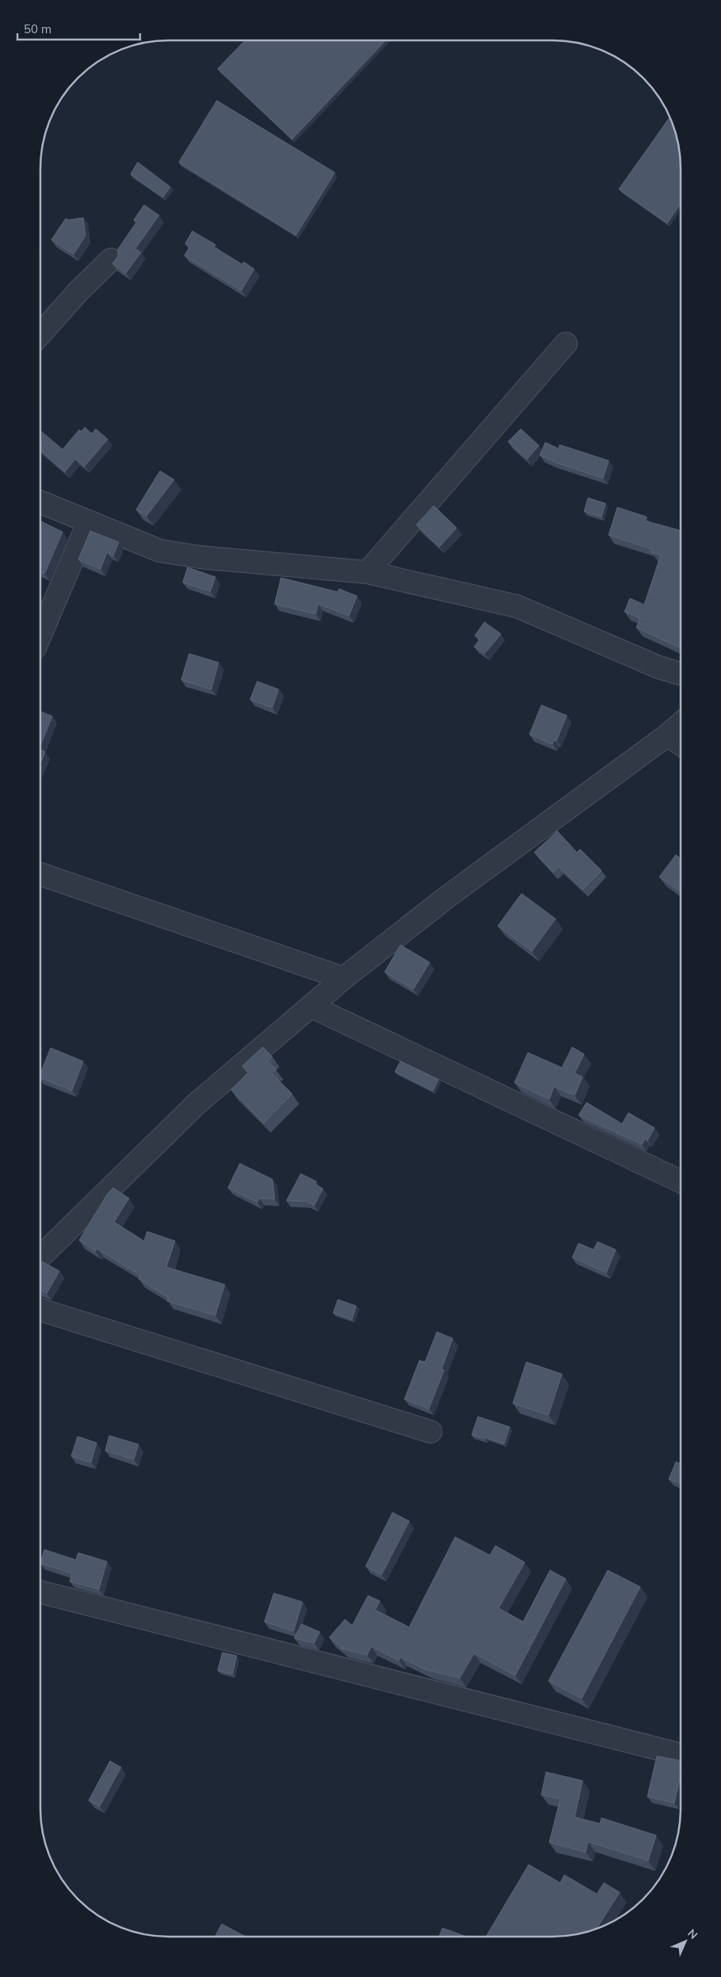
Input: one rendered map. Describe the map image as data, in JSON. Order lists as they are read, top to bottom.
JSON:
{
  "scale_bar": "50 m",
  "north": "top right"
}
